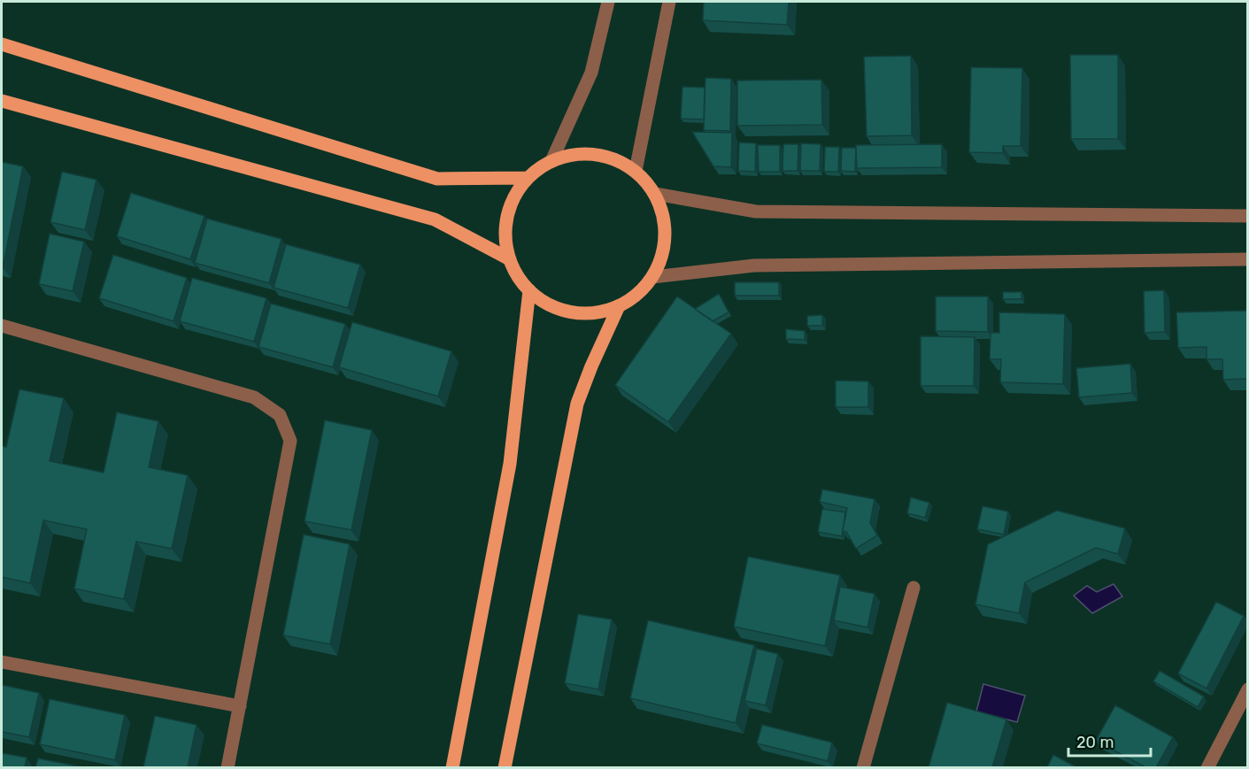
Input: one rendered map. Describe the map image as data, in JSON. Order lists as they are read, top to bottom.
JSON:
{
  "scale_bar": "20 m"
}
